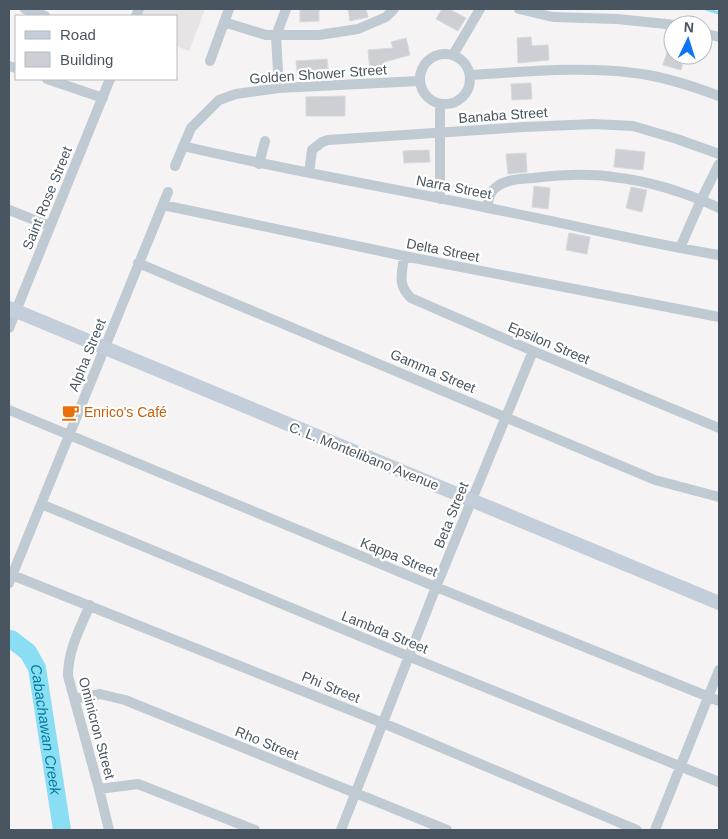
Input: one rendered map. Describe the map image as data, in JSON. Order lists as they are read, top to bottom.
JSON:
{
  "streets": {
    "street": [
      "Golden Shower Street",
      "Banaba Street",
      "Narra Street",
      "Saint Rose Street",
      "Delta Street",
      "Epsilon Street",
      "Alpha Street",
      "Gamma Street",
      "C. L. Montelibano Avenue",
      "Beta Street",
      "Kappa Street",
      "Lambda Street",
      "Phi Street",
      "Ominicron Street",
      "Rho Street"
    ]
  },
  "crossings": [
    ["Golden Shower Street", "Narra Street"],
    ["Banaba Street", "Narra Street"],
    ["Saint Rose Street", "C. L. Montelibano Avenue"],
    ["Delta Street", "Epsilon Street"],
    ["Delta Street", "Alpha Street"],
    ["Epsilon Street", "Beta Street"],
    ["Alpha Street", "Gamma Street"],
    ["Alpha Street", "C. L. Montelibano Avenue"],
    ["Alpha Street", "Kappa Street"],
    ["Alpha Street", "Lambda Street"],
    ["Alpha Street", "Phi Street"],
    ["Gamma Street", "Beta Street"],
    ["C. L. Montelibano Avenue", "Beta Street"],
    ["Beta Street", "Kappa Street"],
    ["Beta Street", "Lambda Street"],
    ["Beta Street", "Phi Street"],
    ["Beta Street", "Rho Street"],
    ["Phi Street", "Ominicron Street"],
    ["Ominicron Street", "Rho Street"]
  ],
  "water": ["Cabachawan Creek"],
  "places": {
    "cafe": ["Enrico's Café"]
  },
  "legend": ["Road", "Building"],
  "north": "top"
}
